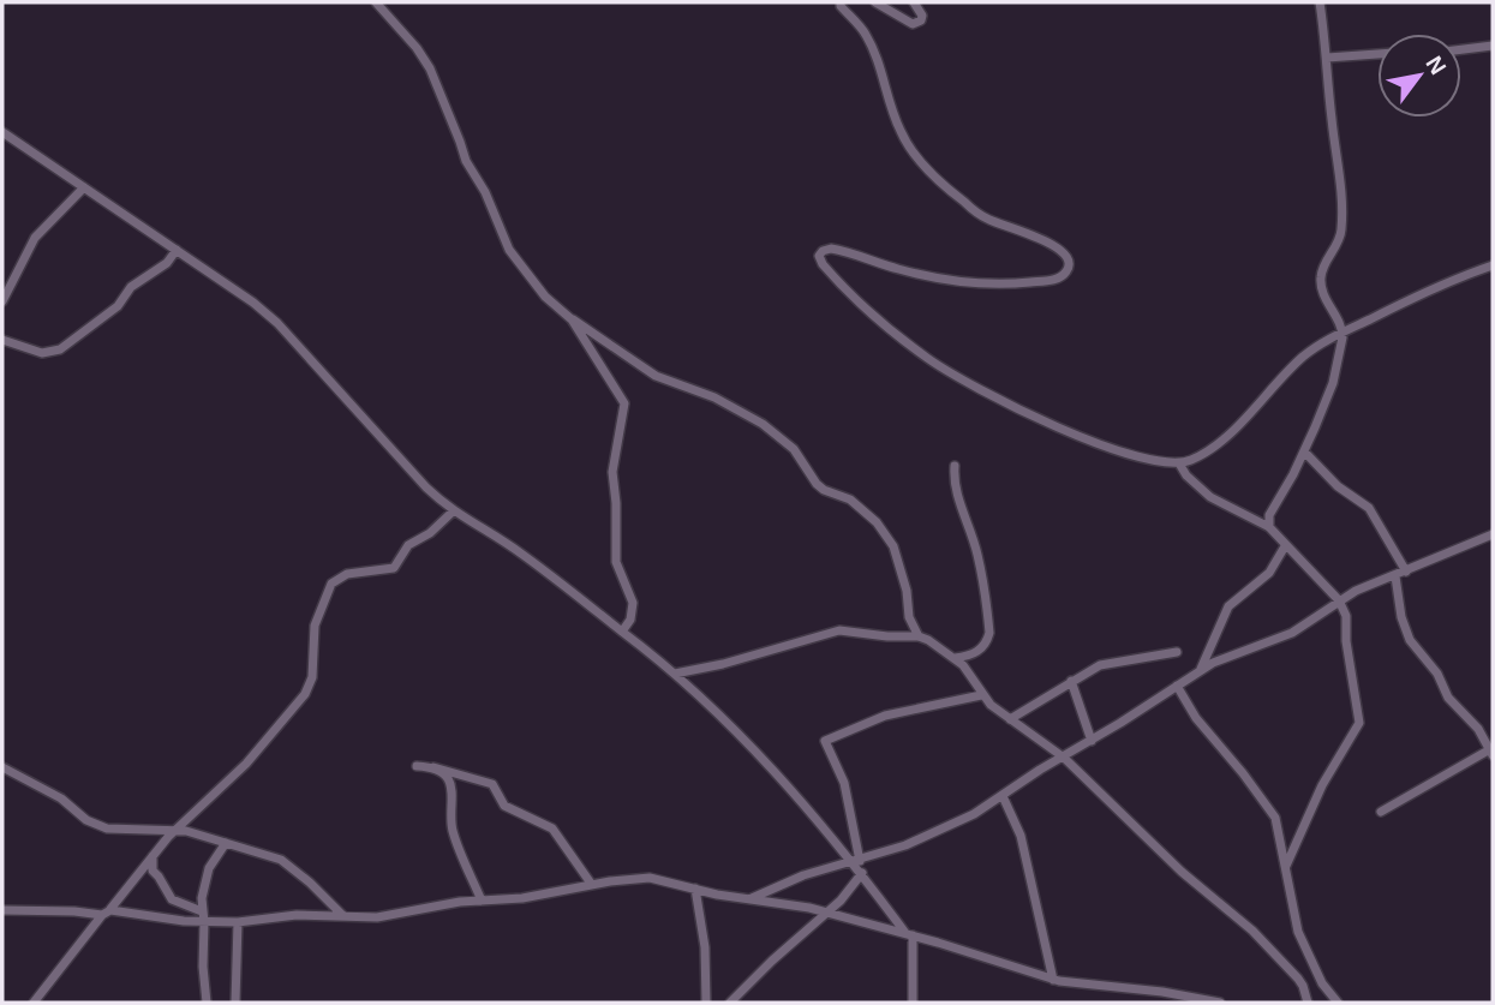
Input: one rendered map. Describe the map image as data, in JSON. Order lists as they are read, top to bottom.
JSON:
{
  "north": "top right"
}
